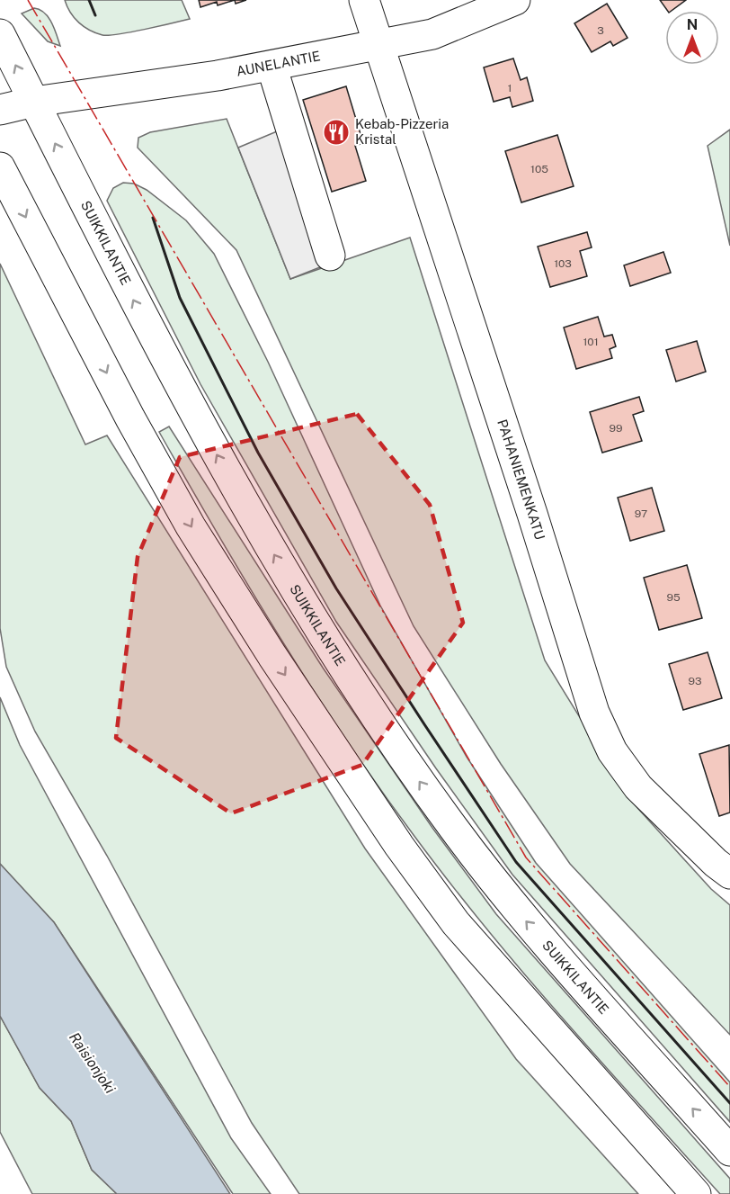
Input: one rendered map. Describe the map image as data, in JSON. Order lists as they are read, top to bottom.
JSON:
{
  "streets": {
    "main road": ["AUNELANTIE", "SUIKKILANTIE", "PAHANIEMENKATU"]
  },
  "crossings": [
    ["AUNELANTIE", "SUIKKILANTIE"],
    ["AUNELANTIE", "PAHANIEMENKATU"]
  ],
  "water": ["Raisionjoki"],
  "places": {
    "restaurant": ["Kebab-Pizzeria Kristal"]
  },
  "house_numbers": [
    "3",
    "1",
    "105",
    "103",
    "101",
    "99",
    "97",
    "95",
    "93"
  ],
  "north": "top"
}
